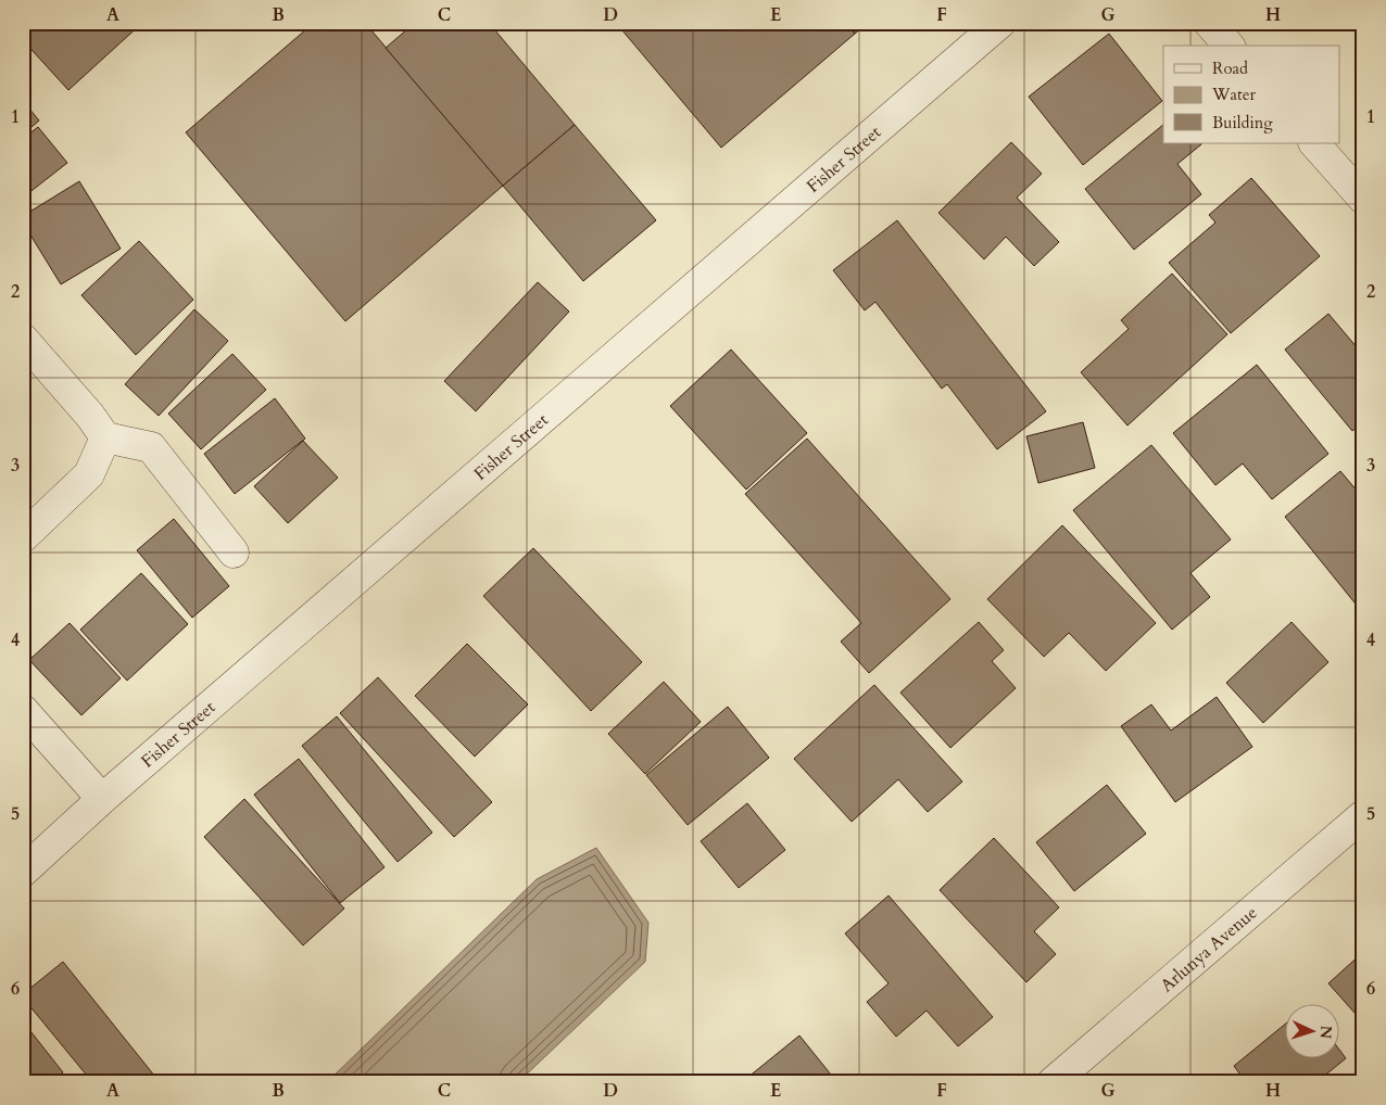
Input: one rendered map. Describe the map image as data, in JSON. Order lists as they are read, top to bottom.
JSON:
{
  "streets": {
    "street": ["Fisher Street", "Arlunya Avenue"]
  },
  "legend": ["Road", "Water", "Building"],
  "north": "right",
  "grid": {
    "columns": [
      "A",
      "B",
      "C",
      "D",
      "E",
      "F",
      "G",
      "H"
    ],
    "rows": [
      "1",
      "2",
      "3",
      "4",
      "5",
      "6"
    ]
  }
}
